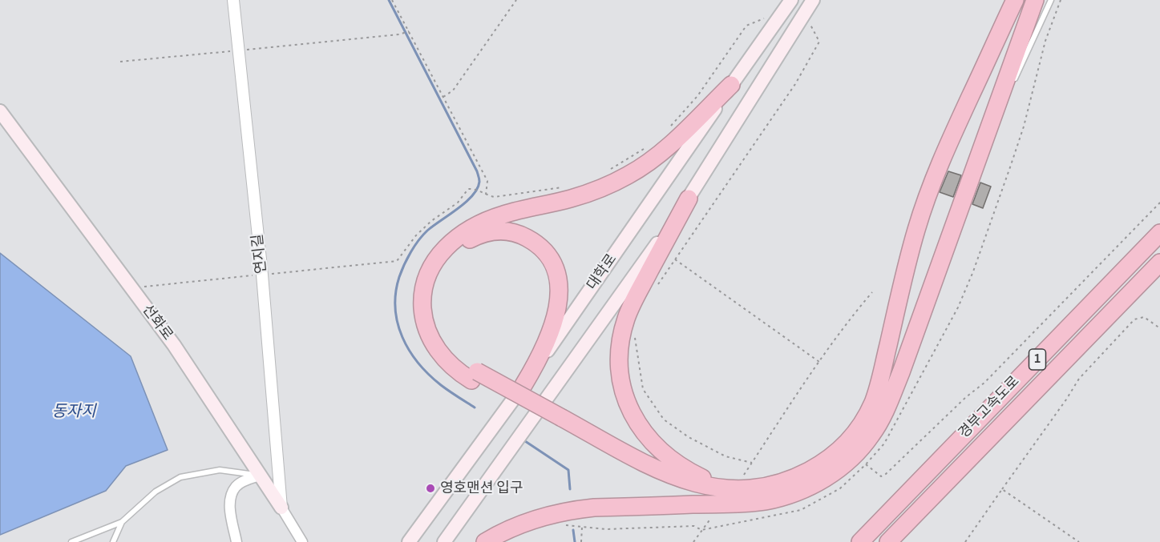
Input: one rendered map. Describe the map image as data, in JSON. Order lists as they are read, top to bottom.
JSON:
{
  "streets": {
    "highway": ["1", "경부고속도로"],
    "main road": ["대학로", "선화로"],
    "street": ["연지길"]
  },
  "crossings": [
    ["연지길", "선화로"]
  ],
  "water": ["동자지"],
  "places": ["영호맨션 입구"]
}
